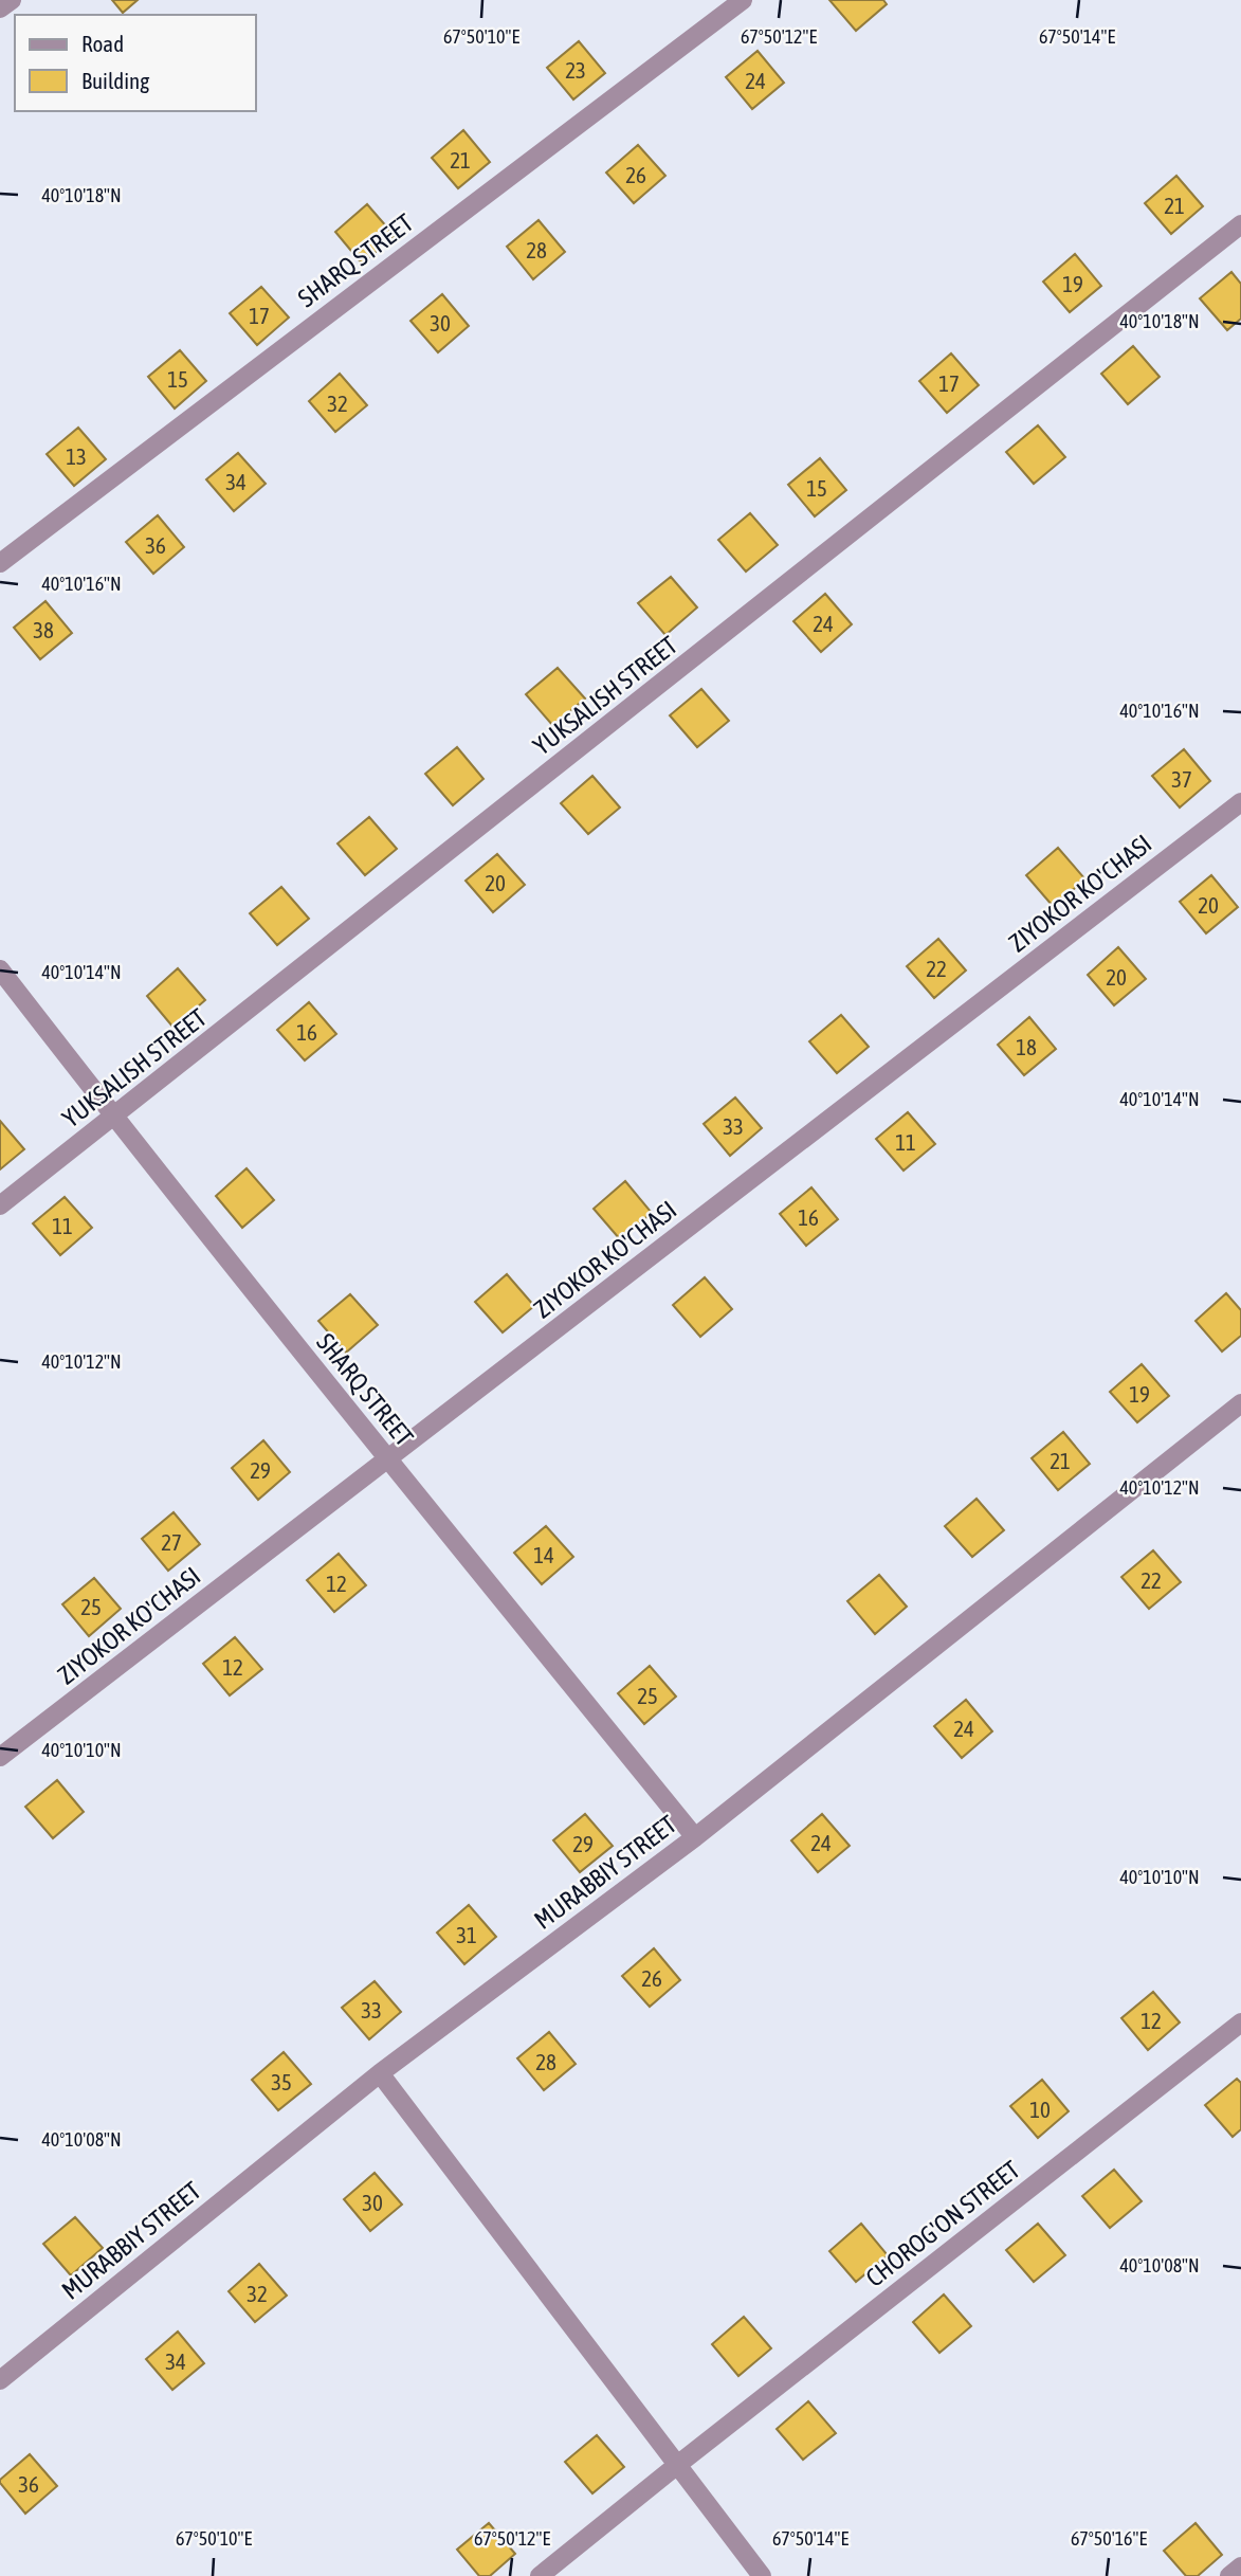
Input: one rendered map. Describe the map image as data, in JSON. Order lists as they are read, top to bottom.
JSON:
{
  "streets": {
    "street": [
      "SHARQ STREET",
      "YUKSALISH STREET",
      "ZIYOKOR KO'CHASI",
      "MURABBIY STREET",
      "CHOROG'ON STREET"
    ]
  },
  "crossings": [
    ["SHARQ STREET", "YUKSALISH STREET"],
    ["SHARQ STREET", "ZIYOKOR KO'CHASI"],
    ["SHARQ STREET", "MURABBIY STREET"]
  ],
  "house_numbers": [
    "23",
    "24",
    "21",
    "26",
    "21",
    "28",
    "19",
    "17",
    "30",
    "15",
    "17",
    "32",
    "13",
    "34",
    "15",
    "36",
    "24",
    "38",
    "37",
    "20",
    "20",
    "22",
    "20",
    "16",
    "18",
    "33",
    "11",
    "16",
    "11",
    "19",
    "21",
    "29",
    "27",
    "14",
    "22",
    "12",
    "25",
    "12",
    "25",
    "24",
    "24",
    "29",
    "31",
    "26",
    "33",
    "12",
    "28",
    "35",
    "10",
    "30",
    "32",
    "34",
    "36"
  ],
  "legend": ["Road", "Building"],
  "coordinates": [
    "67°50'10\"E",
    "67°50'12\"E",
    "67°50'14\"E",
    "40°10'18\"N",
    "40°10'16\"N",
    "40°10'14\"N",
    "40°10'12\"N",
    "40°10'10\"N",
    "40°10'08\"N",
    "67°50'16\"E"
  ]
}
